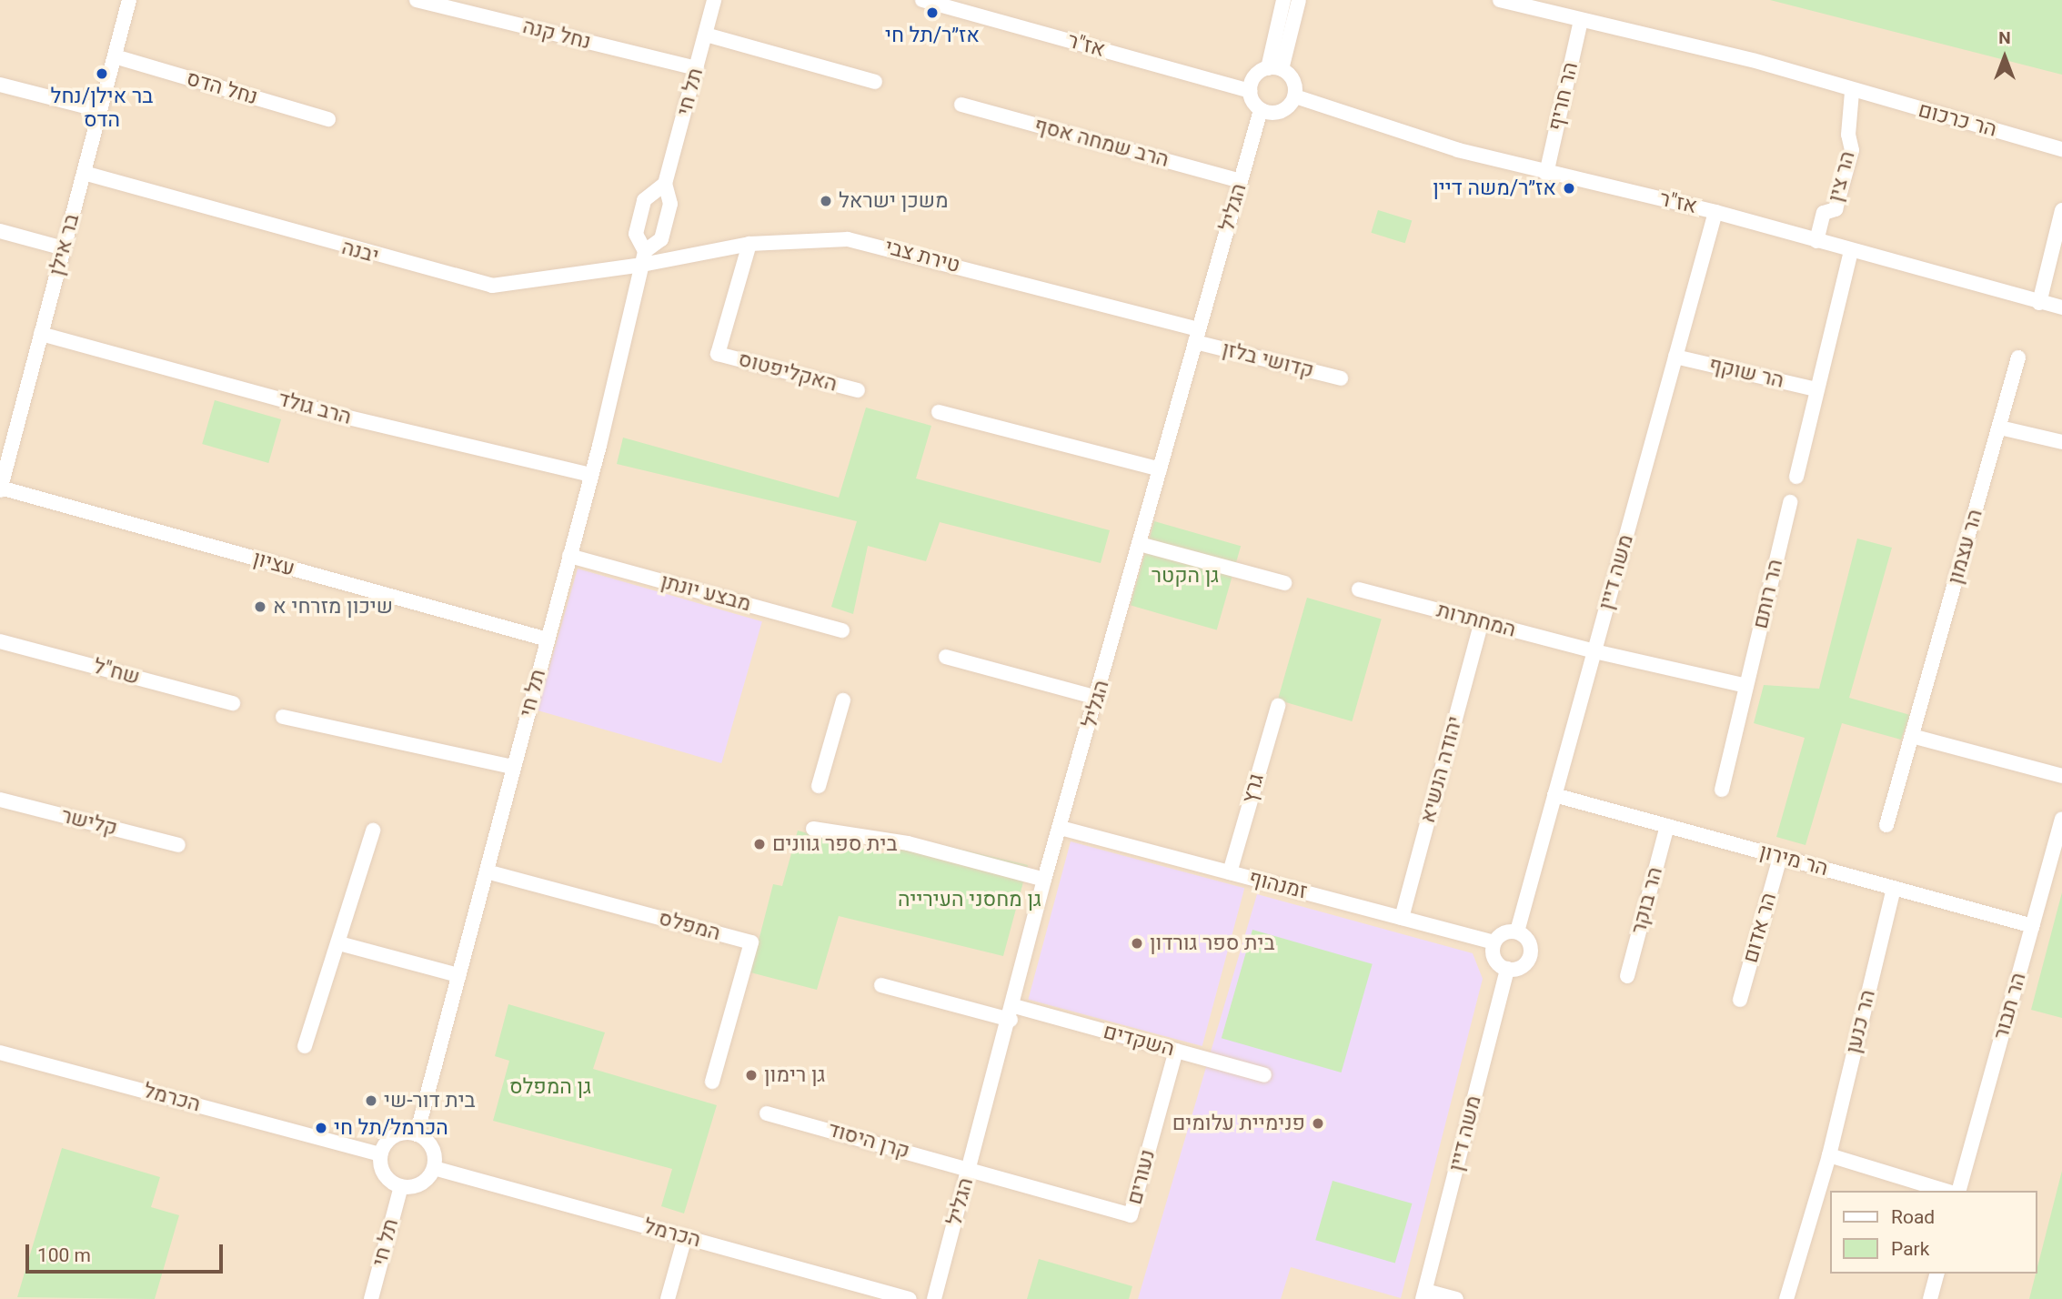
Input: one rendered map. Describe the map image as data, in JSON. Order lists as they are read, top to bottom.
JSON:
{
  "streets": {
    "street": [
      "נחל קנה",
      "אז\"ר",
      "נחל הדס",
      "תל חי",
      "הר חריף",
      "הר כרכום",
      "הרב שמחה אסף",
      "הר צין",
      "הגליל",
      "בר אילן",
      "יבנה",
      "טירת צבי",
      "קדושי בלזן",
      "האקליפטוס",
      "הר שוקף",
      "הרב גולד",
      "הר עצמון",
      "עציון",
      "משה דיין",
      "מבצע יונתן",
      "הר רותם",
      "המחתרות",
      "שח\"ל",
      "יהודה הנשיא",
      "גרץ",
      "קלישר",
      "הר מירון",
      "זמנהוף",
      "הר בוקר",
      "המפלס",
      "הר אדום",
      "הר תבור",
      "הר כנען",
      "השקדים",
      "הכרמל",
      "קרן היסוד",
      "נעורים"
    ]
  },
  "crossings": [
    ["נחל קנה", "תל חי"],
    ["אז\"ר", "הר חריף"],
    ["אז\"ר", "הר צין"],
    ["אז\"ר", "הגליל"],
    ["אז\"ר", "משה דיין"],
    ["נחל הדס", "בר אילן"],
    ["תל חי", "יבנה"],
    ["תל חי", "טירת צבי"],
    ["תל חי", "הרב גולד"],
    ["תל חי", "עציון"],
    ["תל חי", "מבצע יונתן"],
    ["תל חי", "המפלס"],
    ["תל חי", "הכרמל"],
    ["הר כרכום", "הר צין"],
    ["הרב שמחה אסף", "הגליל"],
    ["הגליל", "טירת צבי"],
    ["הגליל", "קדושי בלזן"],
    ["הגליל", "זמנהוף"],
    ["הגליל", "השקדים"],
    ["הגליל", "קרן היסוד"],
    ["הגליל", "נעורים"],
    ["בר אילן", "יבנה"],
    ["בר אילן", "הרב גולד"],
    ["בר אילן", "עציון"],
    ["יבנה", "טירת צבי"],
    ["טירת צבי", "קדושי בלזן"],
    ["טירת צבי", "האקליפטוס"],
    ["הר שוקף", "משה דיין"],
    ["משה דיין", "המחתרות"],
    ["משה דיין", "הר מירון"],
    ["משה דיין", "זמנהוף"],
    ["המחתרות", "יהודה הנשיא"],
    ["יהודה הנשיא", "זמנהוף"],
    ["גרץ", "זמנהוף"],
    ["הר מירון", "הר בוקר"],
    ["הר מירון", "הר אדום"],
    ["הר מירון", "הר תבור"],
    ["הר מירון", "הר כנען"],
    ["השקדים", "נעורים"],
    ["קרן היסוד", "נעורים"]
  ],
  "parks": ["גן הקטר", "גן מחסני העירייה", "גן המפלס"],
  "places": [
    "אז״ר/תל חי",
    "בר אילן/נחל הדס",
    "אז״ר/משה דיין",
    "משכן ישראל",
    "שיכון מזרחי א",
    "בית ספר גוונים",
    "בית ספר גורדון",
    "גן רימון",
    "בית דור-שי",
    "פנימיית עלומים",
    "הכרמל/תל חי"
  ],
  "legend": ["Road", "Park"],
  "scale_bar": "100 m",
  "north": "top"
}
